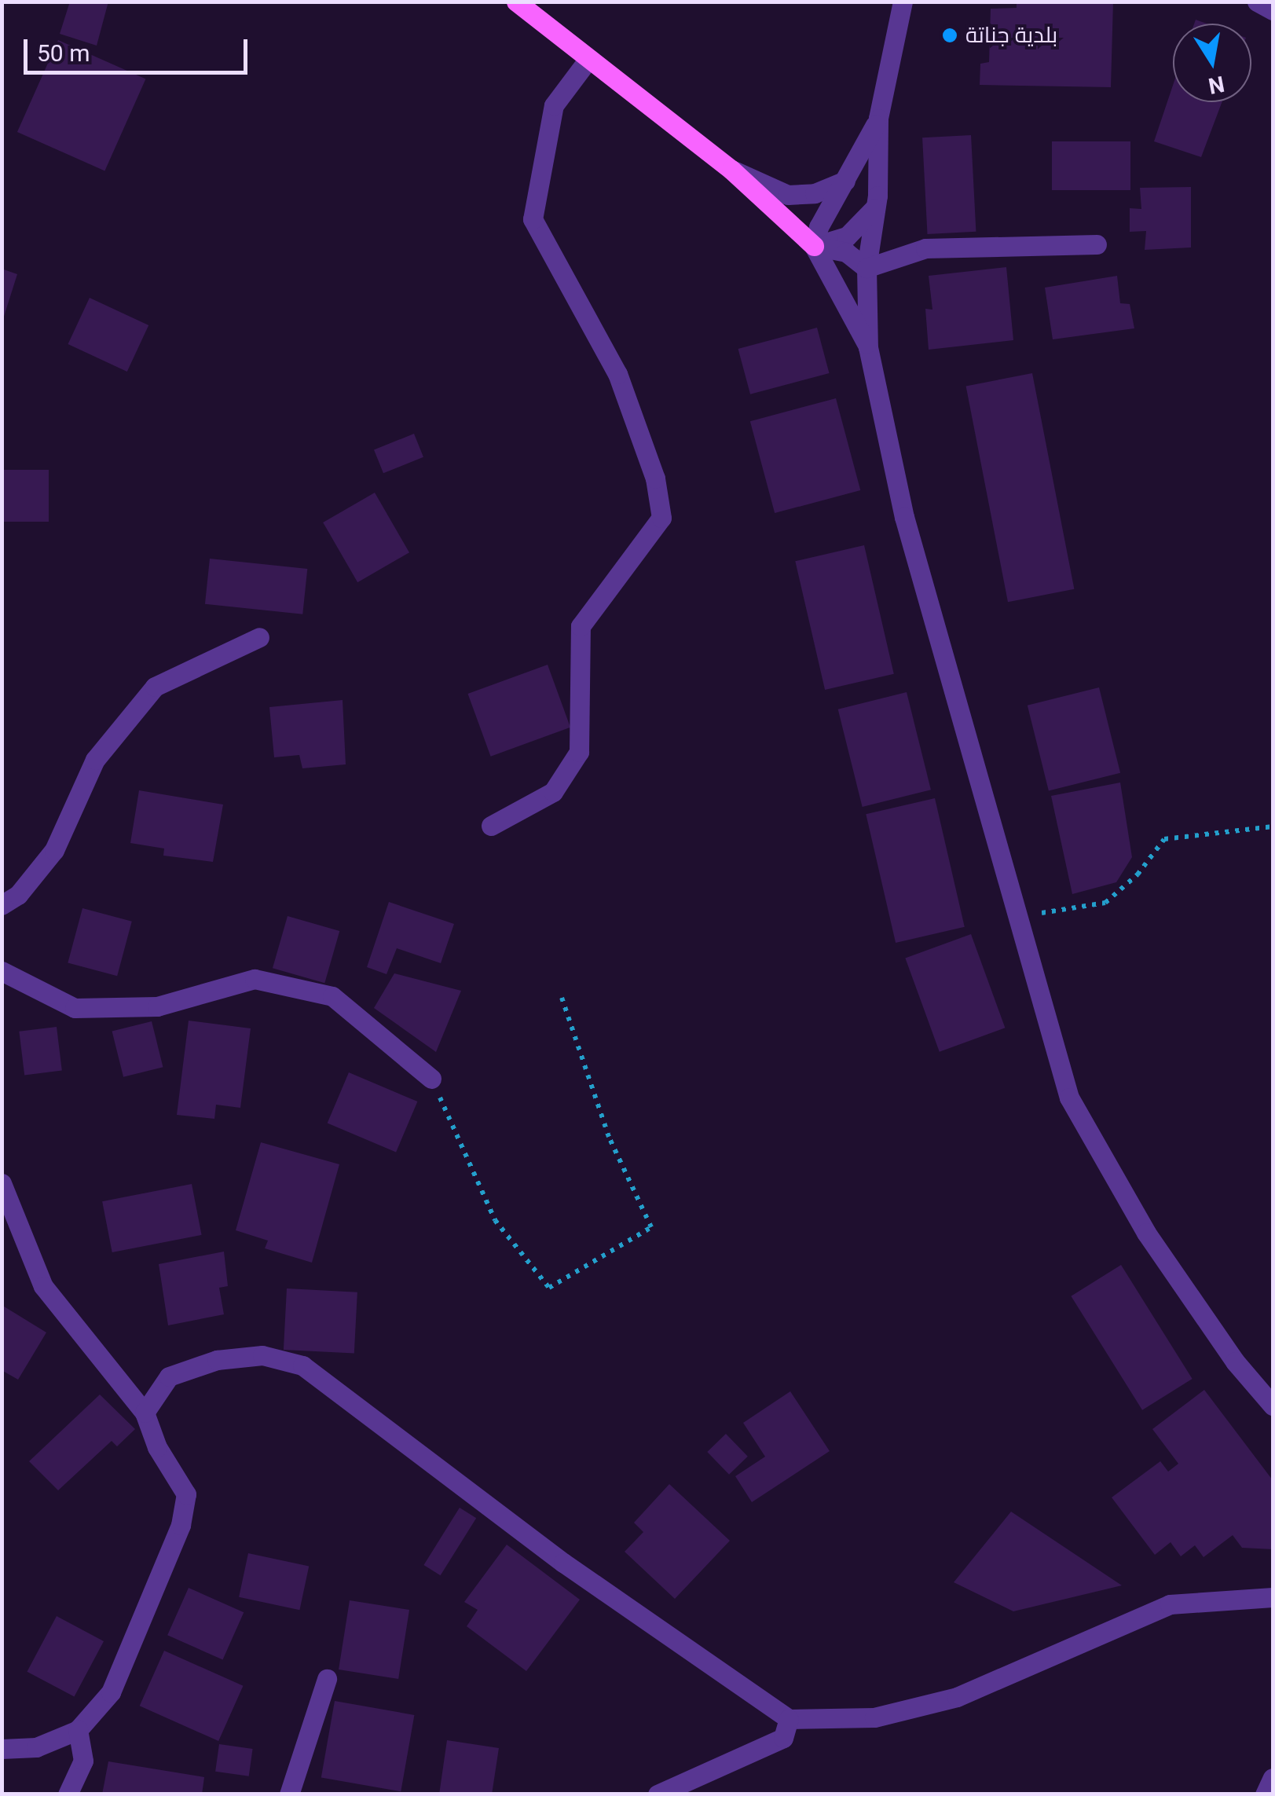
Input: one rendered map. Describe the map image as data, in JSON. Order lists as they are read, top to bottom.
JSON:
{
  "places": ["بلدية جناتة"],
  "scale_bar": "50 m",
  "north": "bottom"
}
